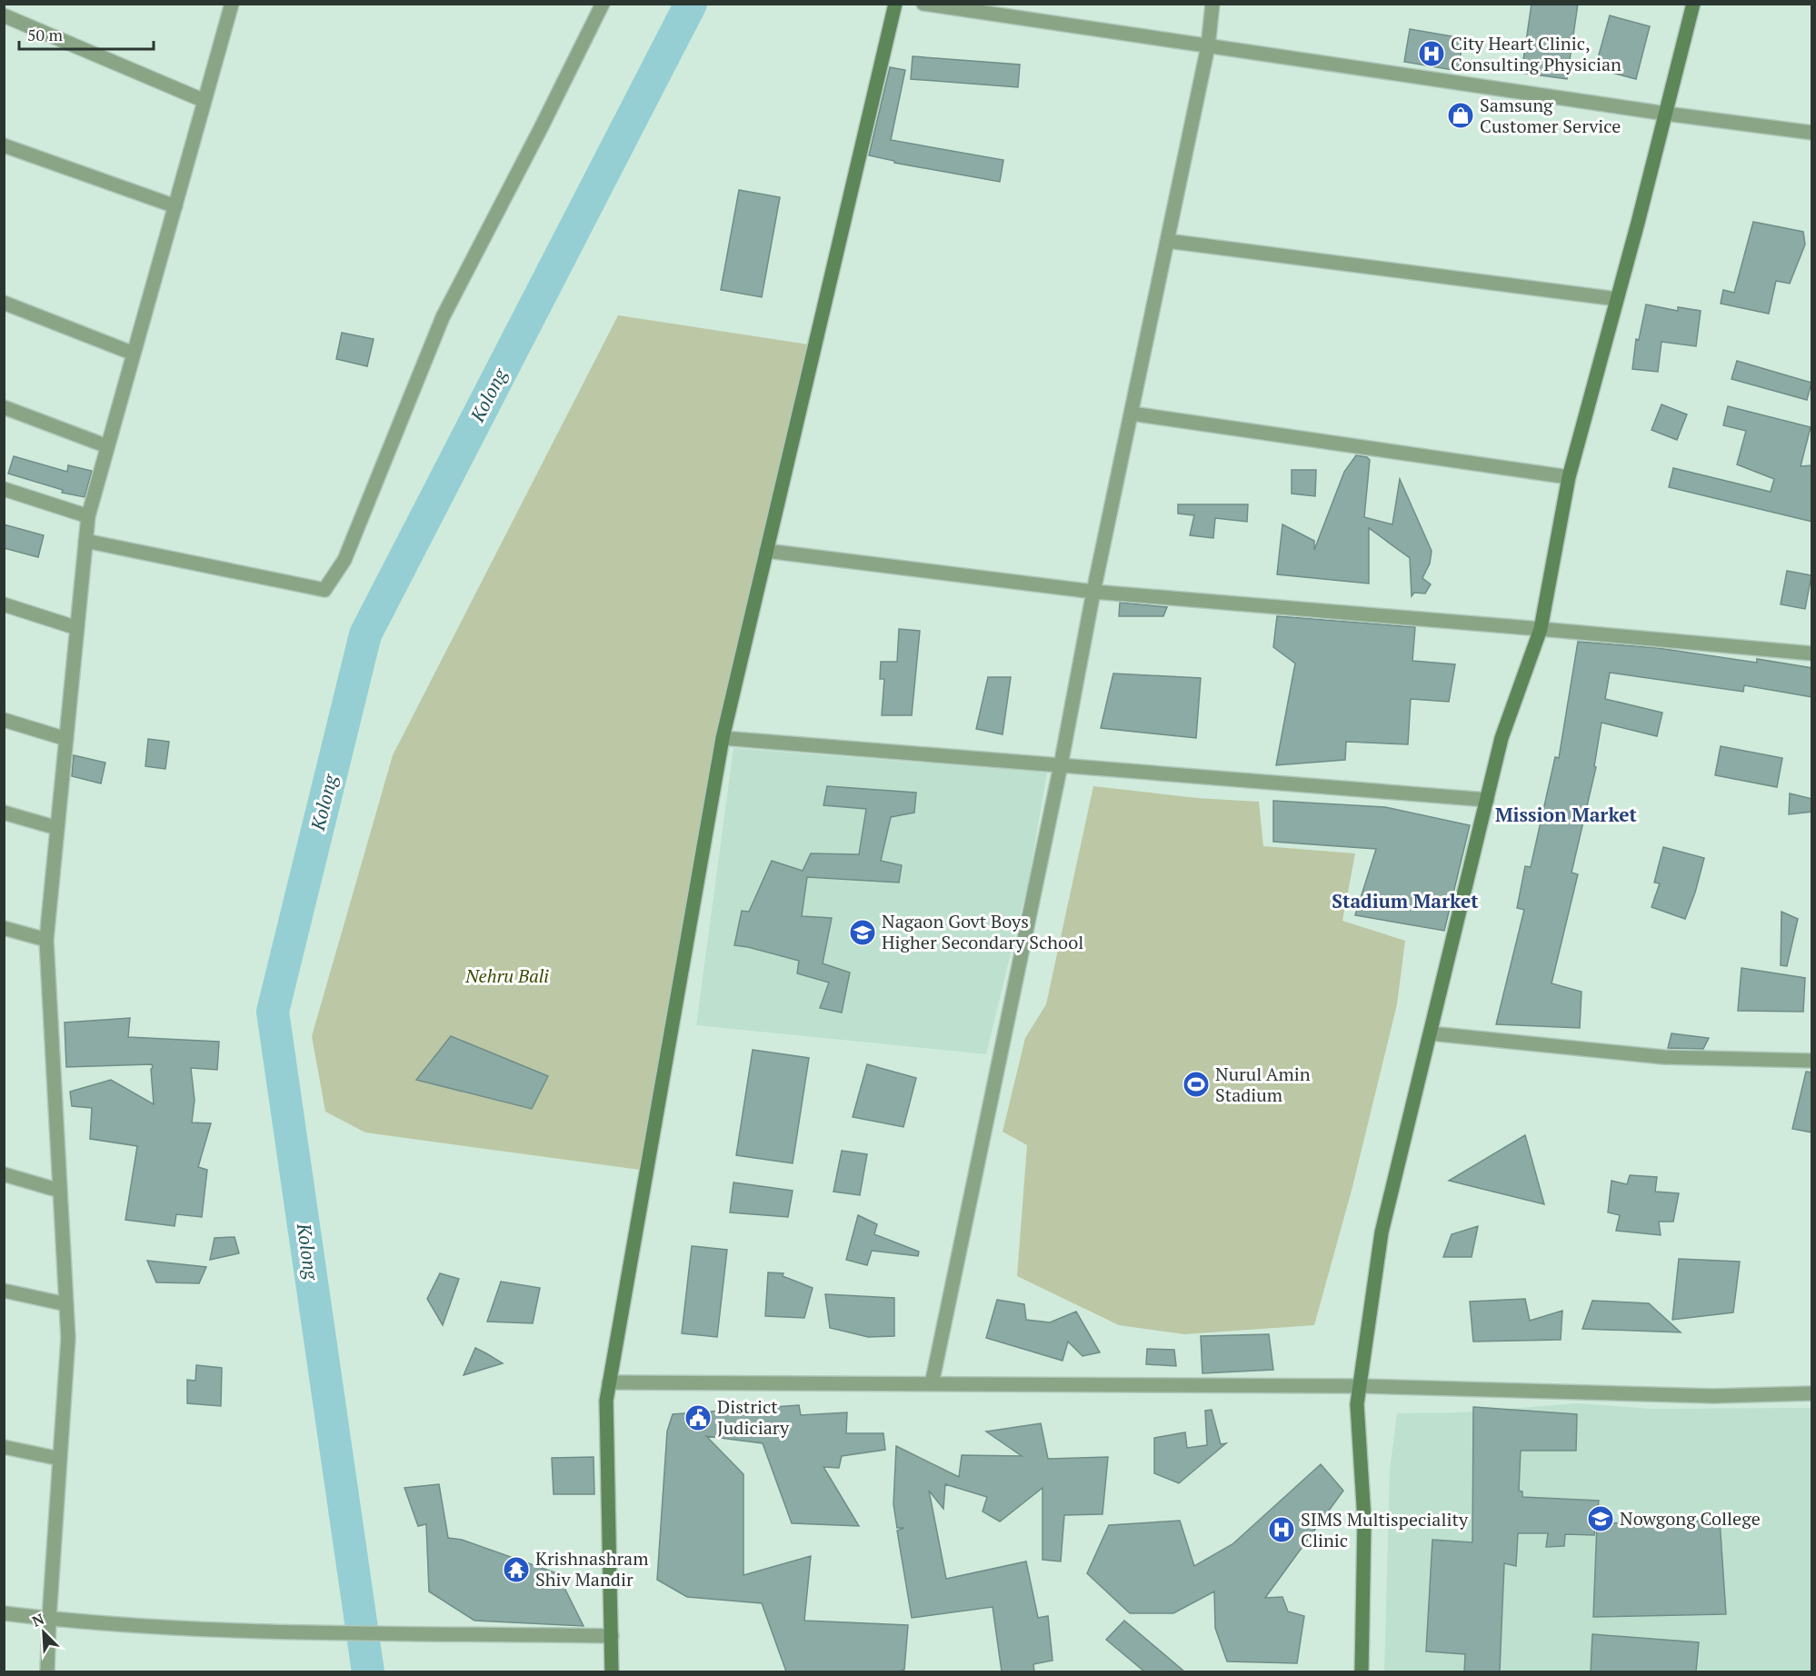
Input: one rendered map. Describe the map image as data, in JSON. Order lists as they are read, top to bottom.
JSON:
{
  "districts": ["Mission Market", "Stadium Market"],
  "water": ["Kolong"],
  "parks": ["Nehru Bali"],
  "places": {
    "hospital": ["City Heart Clinic, Consulting Physician", "SIMS Multispeciality Clinic"],
    "shop": ["Samsung Customer Service"],
    "school or university": ["Nagaon Govt Boys Higher Secondary School", "Nowgong College"],
    "sports": ["Nurul Amin Stadium"],
    "public building": ["District Judiciary"],
    "temple": ["Krishnashram Shiv Mandir"]
  },
  "scale_bar": "50 m",
  "north": "top left"
}
